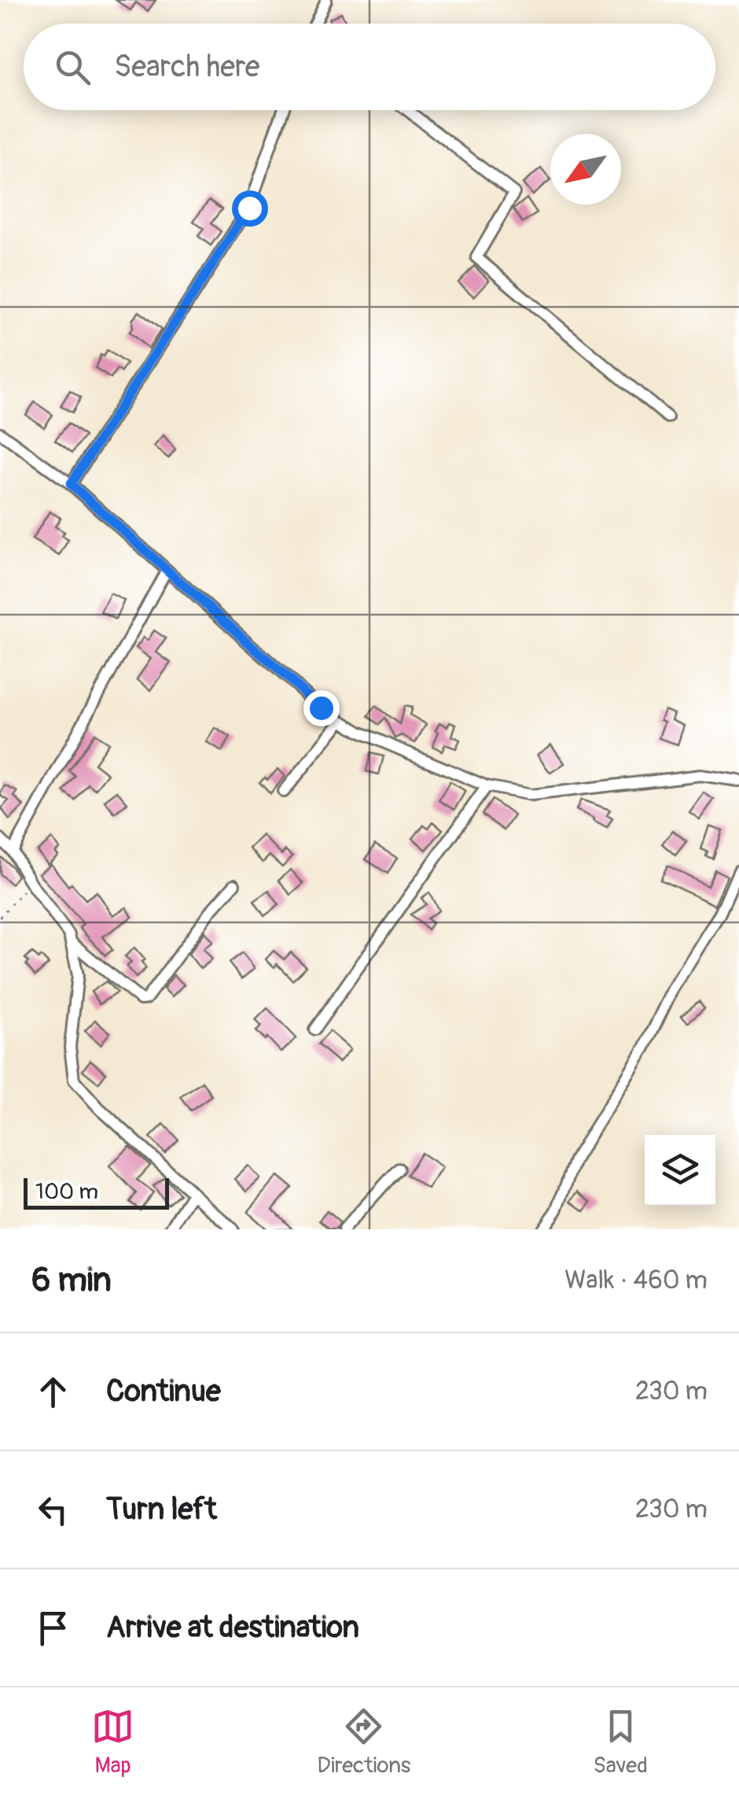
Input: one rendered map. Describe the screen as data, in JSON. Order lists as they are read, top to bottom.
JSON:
{
  "scale_bar": "100 m",
  "north": "bottom left",
  "page": {
    "search": "Search here",
    "scale": "100 m",
    "heading": ["6 min", "Walk · 460 m"],
    "list": [
      ["Continue", "230 m"],
      ["Turn left", "230 m"],
      "Arrive at destination"
    ],
    "nav": ["Map", "Directions", "Saved"]
  }
}
